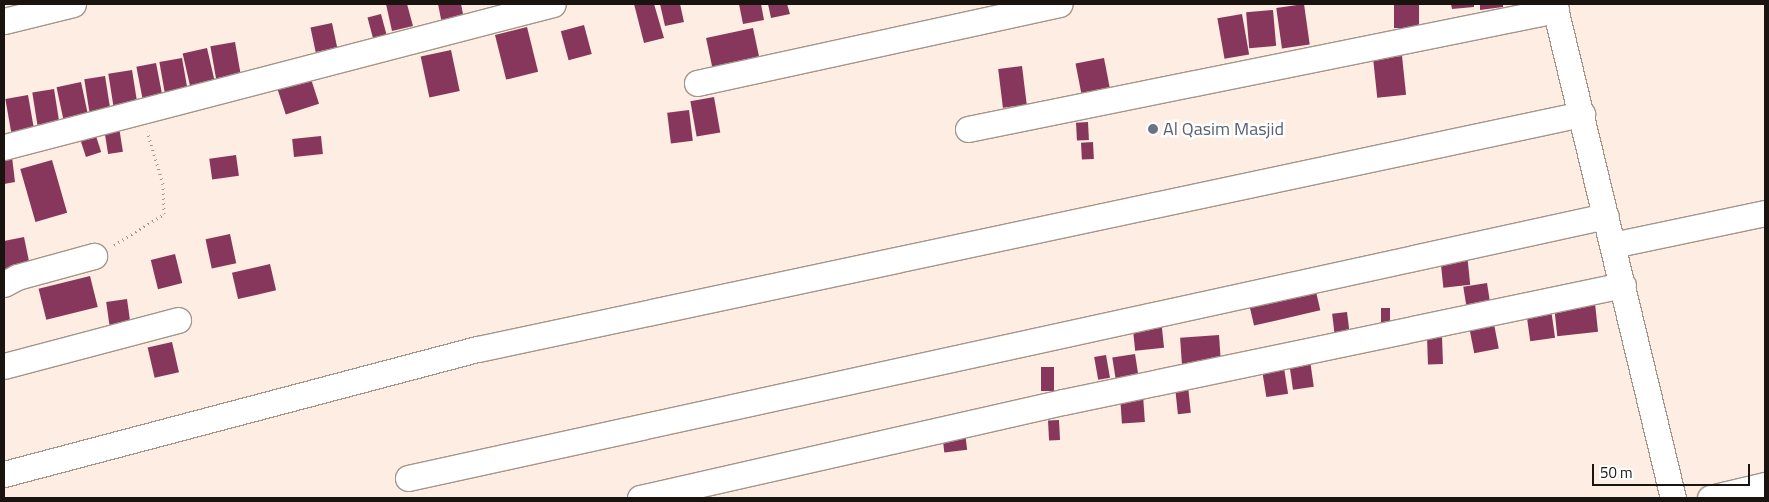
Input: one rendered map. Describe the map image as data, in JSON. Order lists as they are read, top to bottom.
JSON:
{
  "places": ["Al Qasim Masjid"],
  "scale_bar": "50 m"
}
